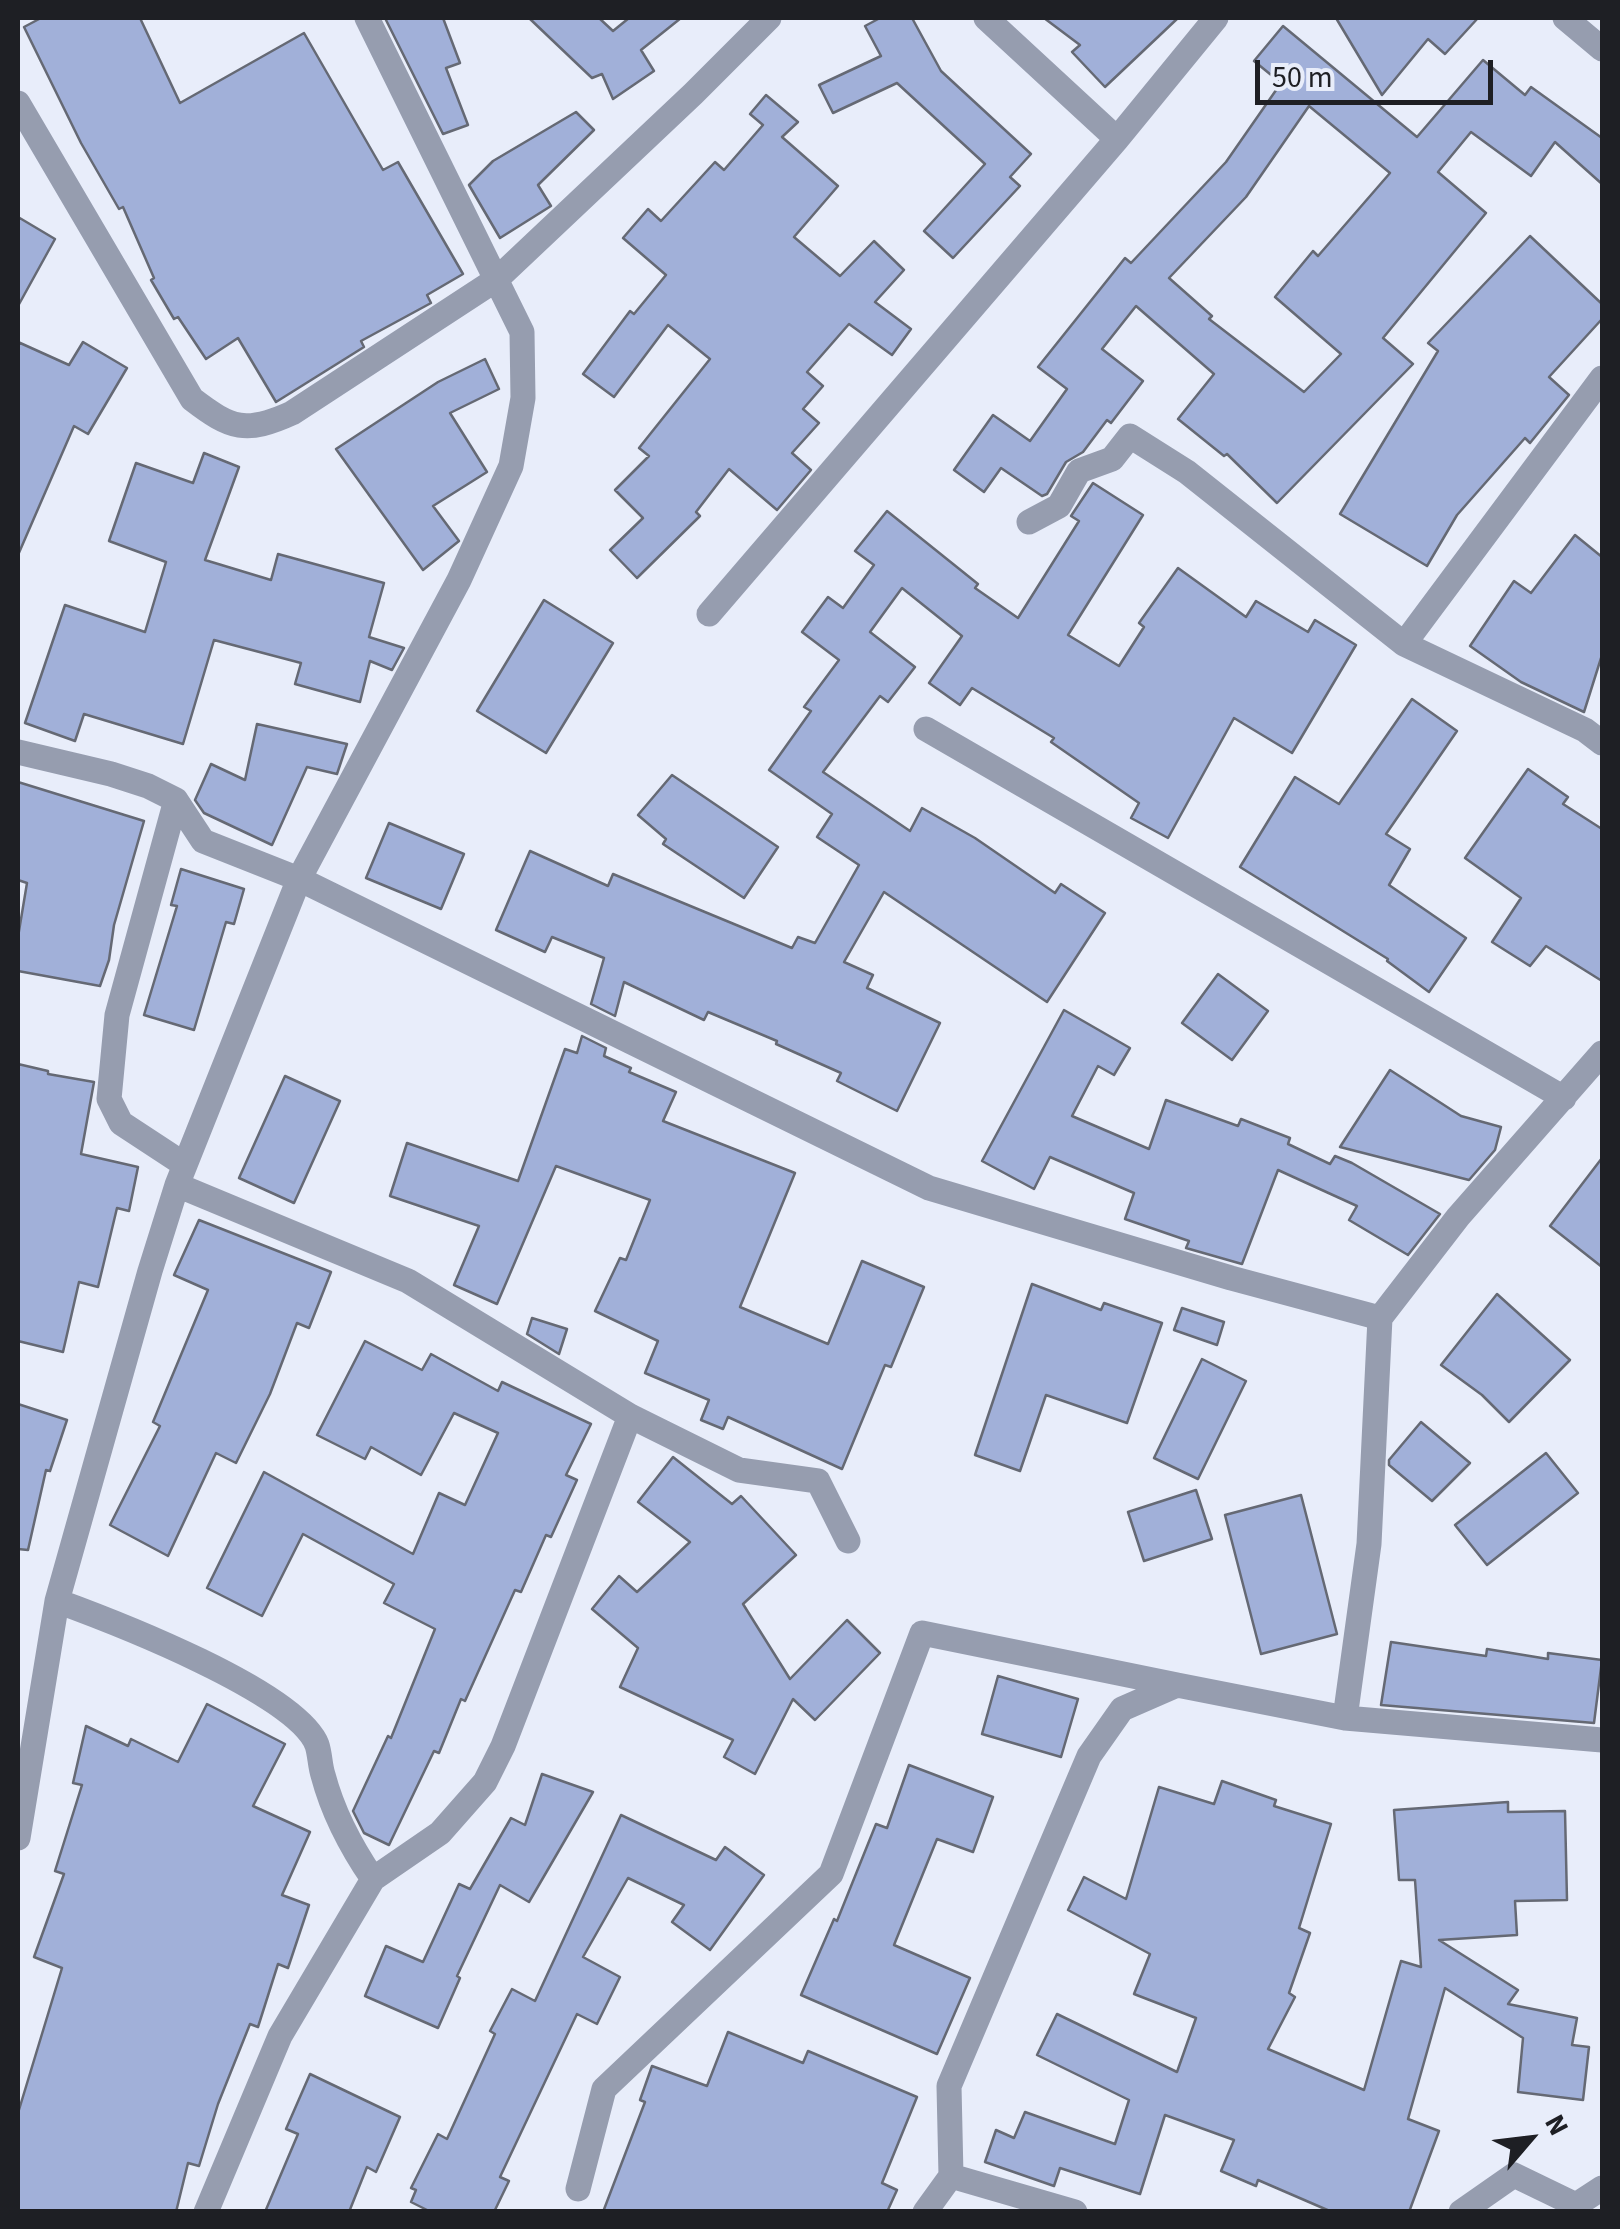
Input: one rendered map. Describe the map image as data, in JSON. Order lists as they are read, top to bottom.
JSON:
{
  "scale_bar": "50 m",
  "north": "top right"
}
